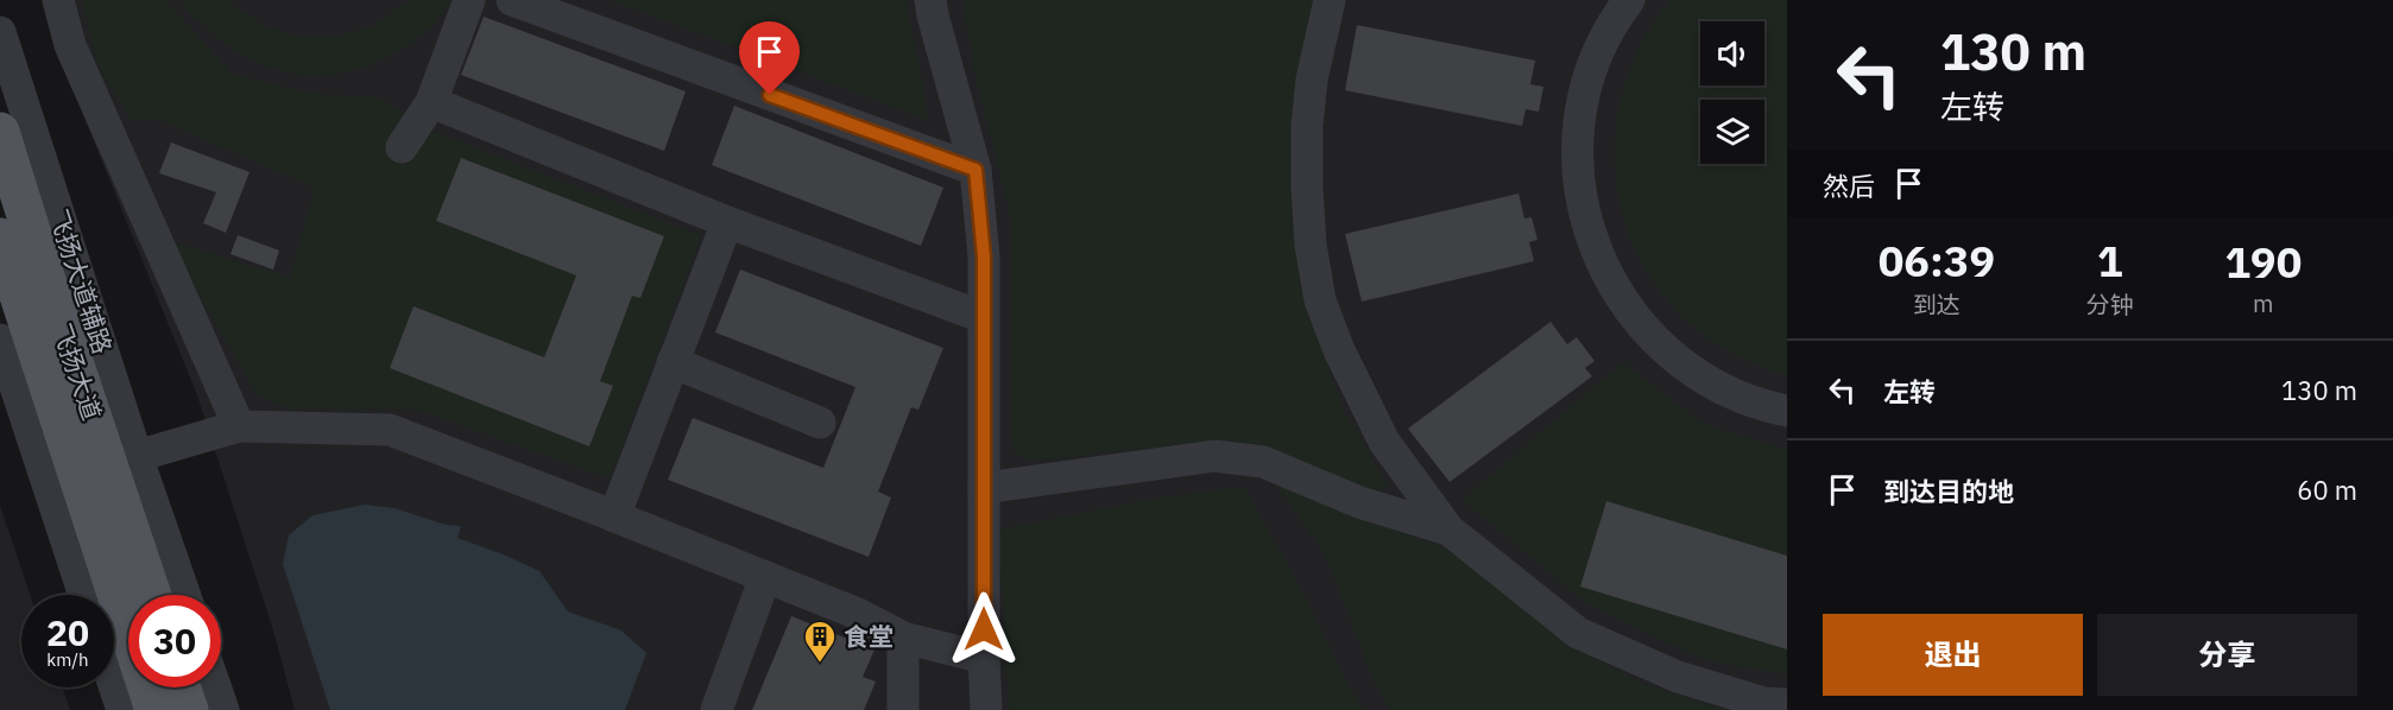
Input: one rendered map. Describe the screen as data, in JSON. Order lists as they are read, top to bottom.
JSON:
{
  "streets": {
    "main road": ["飞扬大道"],
    "street": ["飞扬大道辅路"]
  },
  "crossings": [
    ["飞扬大道辅路", "飞扬大道"]
  ],
  "places": {
    "building": ["食堂"]
  },
  "page": {
    "turn": ["130 m", "左转"],
    "then": "然后",
    "eta": [
      "06:39",
      "到达",
      "1",
      "分钟",
      "190",
      "m"
    ],
    "list": [
      {
        "name": "左转",
        "value": "130 m"
      },
      {
        "name": "到达目的地",
        "value": "60 m"
      }
    ],
    "speed": "20 km/h",
    "limit": "30",
    "buttons": ["退出", "分享"]
  }
}
